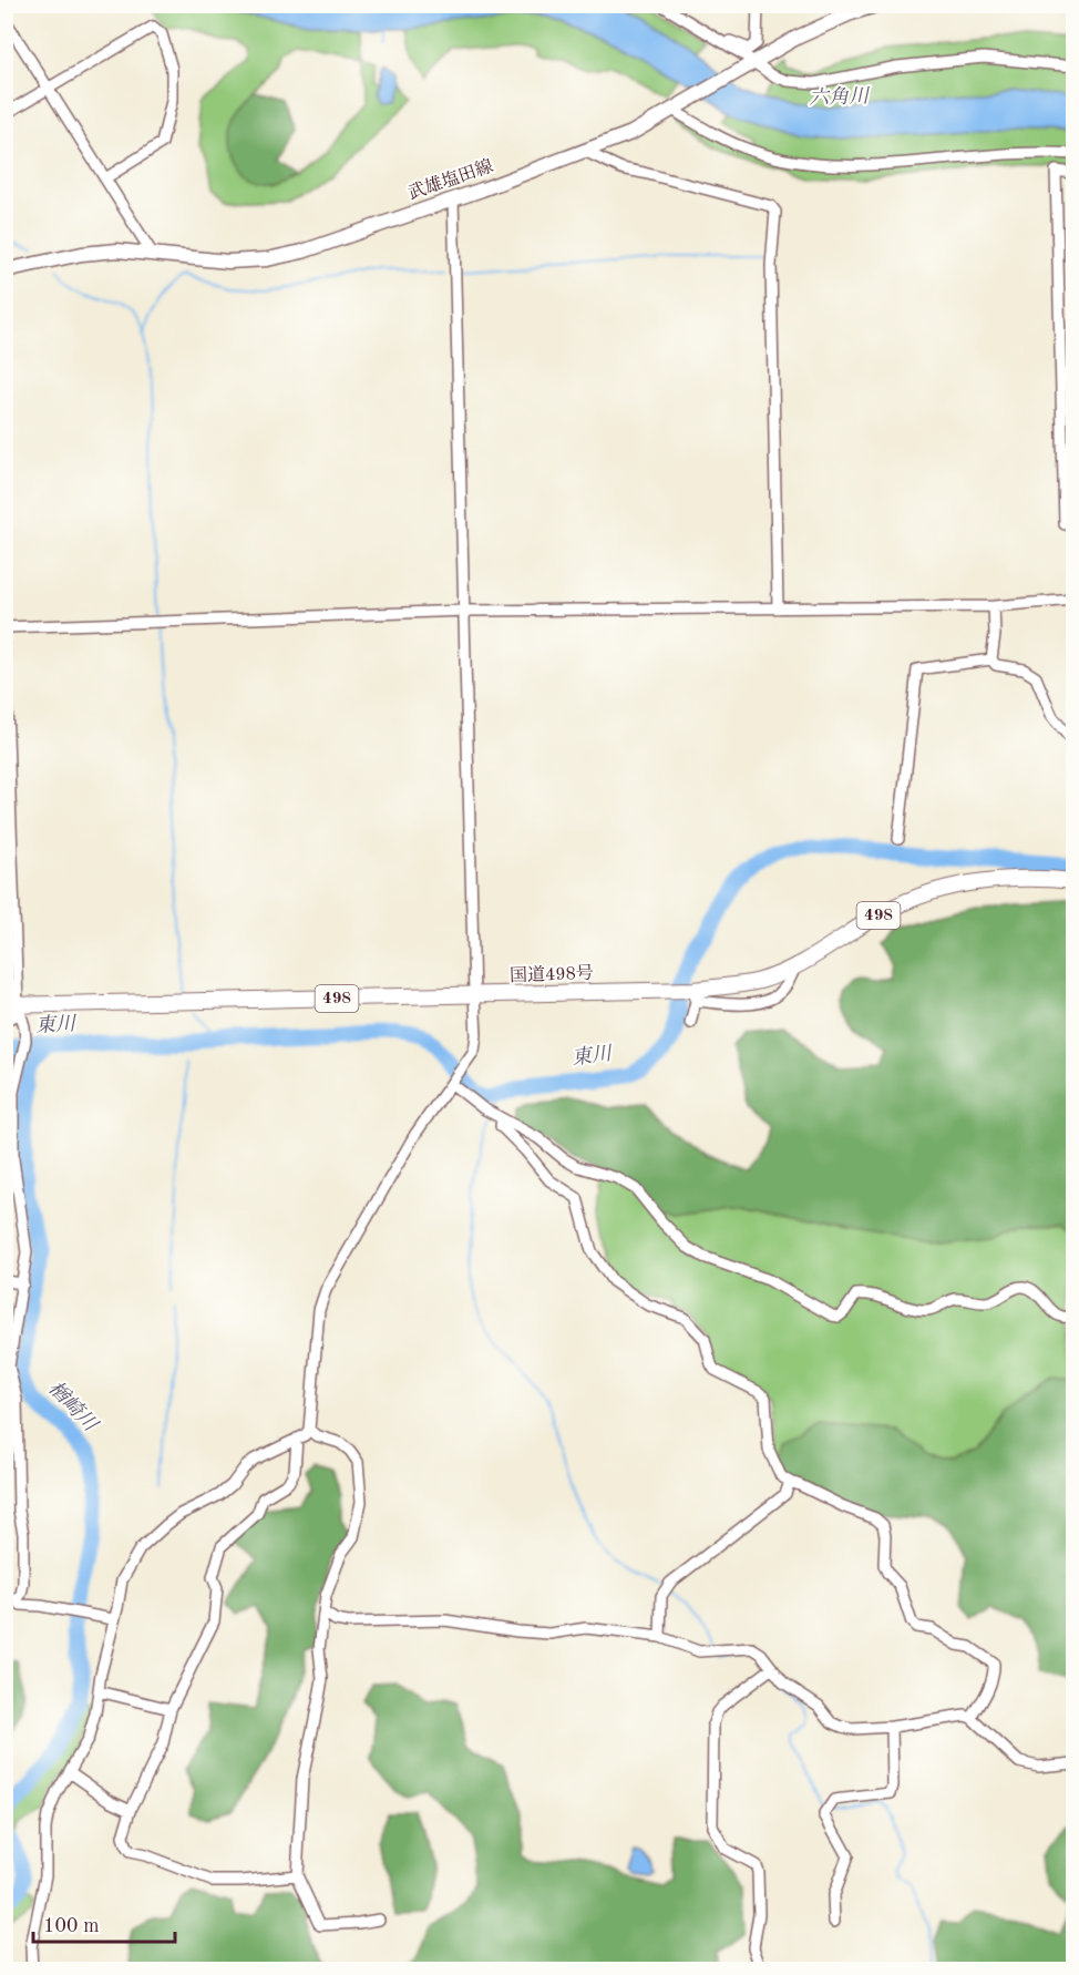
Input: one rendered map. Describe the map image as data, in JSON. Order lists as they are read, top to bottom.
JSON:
{
  "streets": {
    "highway": ["498", "国道498号"],
    "main road": ["武雄塩田線"]
  },
  "water": ["六角川", "東川", "楢崎川"],
  "scale_bar": "100 m"
}
